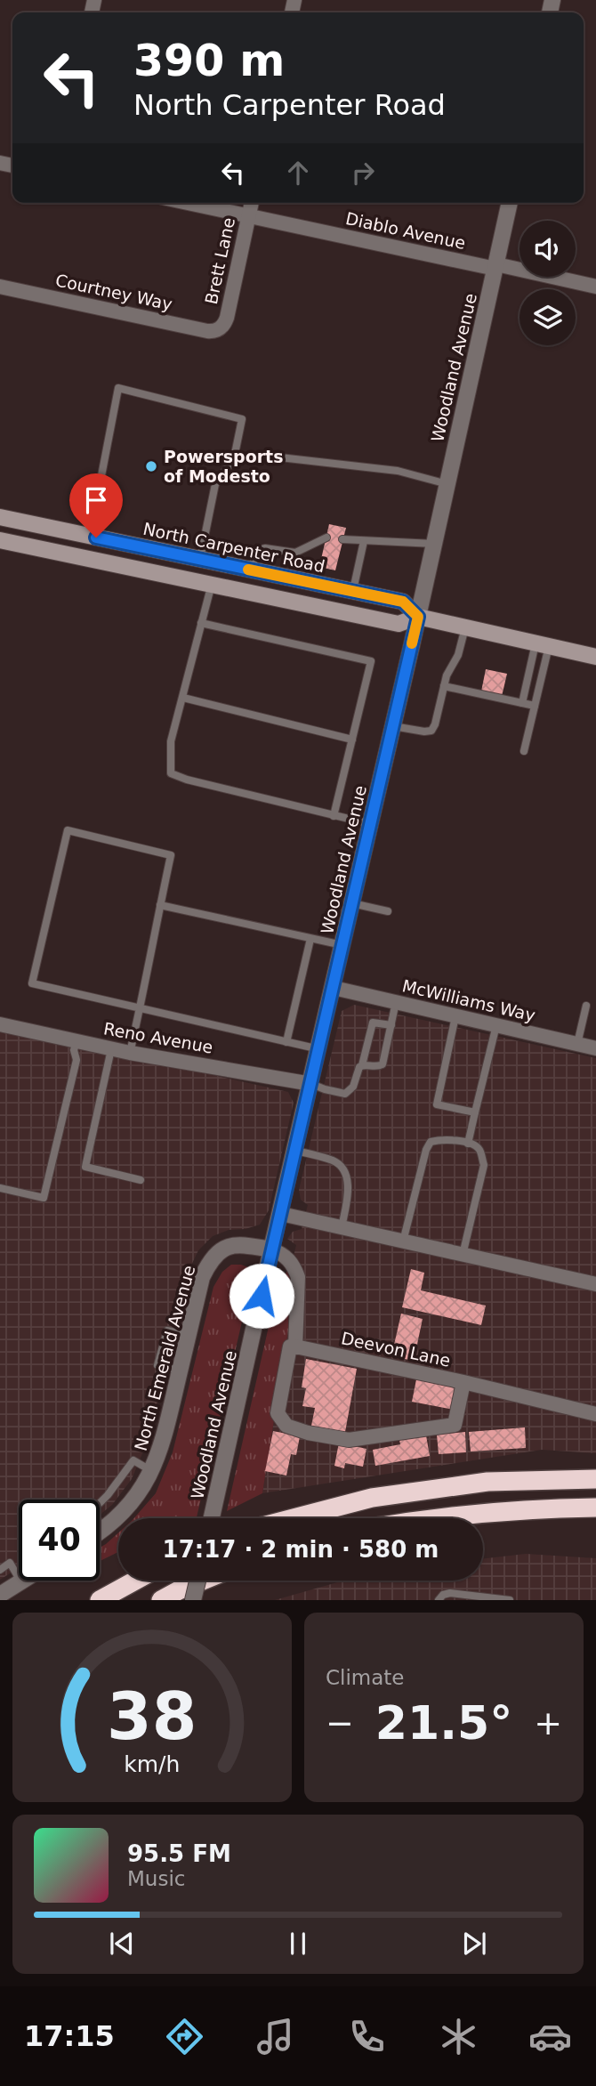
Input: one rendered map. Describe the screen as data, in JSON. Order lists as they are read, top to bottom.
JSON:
{
  "streets": {
    "main road": ["North Carpenter Road"],
    "street": [
      "Diablo Avenue",
      "Brett Lane",
      "Courtney Way",
      "Woodland Avenue",
      "McWilliams Way",
      "Reno Avenue",
      "Deevon Lane",
      "North Emerald Avenue"
    ]
  },
  "crossings": [
    ["Diablo Avenue", "Brett Lane"],
    ["Diablo Avenue", "Woodland Avenue"],
    ["Brett Lane", "Courtney Way"],
    ["Woodland Avenue", "North Carpenter Road"],
    ["Woodland Avenue", "McWilliams Way"],
    ["Woodland Avenue", "Reno Avenue"],
    ["Woodland Avenue", "North Emerald Avenue"]
  ],
  "places": ["Powersports of Modesto"],
  "page": {
    "turn": ["390 m", "North Carpenter Road"],
    "limit": "40",
    "trip": "17:17 · 2 min · 580 m",
    "tile": "Climate",
    "heat": ["−", "21.5°", "+"],
    "song": ["95.5 FM", "Music"],
    "tabs": "17:15",
    "gauge": ["38", "km/h"]
  }
}
